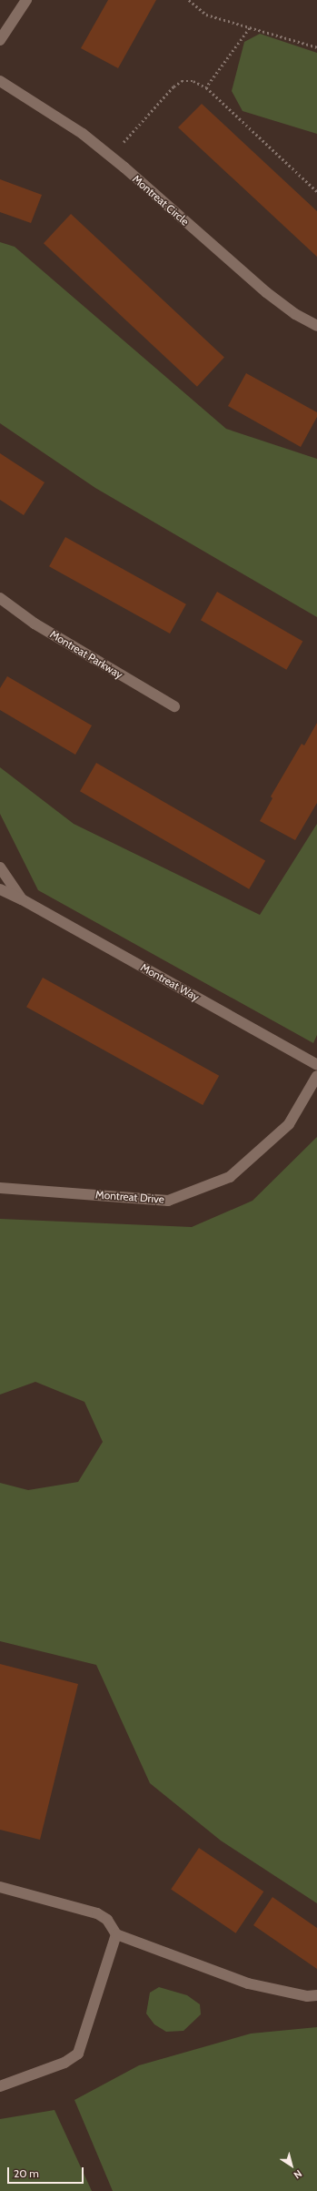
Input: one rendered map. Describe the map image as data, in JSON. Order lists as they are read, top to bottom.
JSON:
{
  "streets": {
    "street": [
      "Montreat Circle",
      "Montreat Parkway",
      "Montreat Way",
      "Montreat Drive"
    ]
  },
  "scale_bar": "20 m",
  "north": "bottom right"
}
